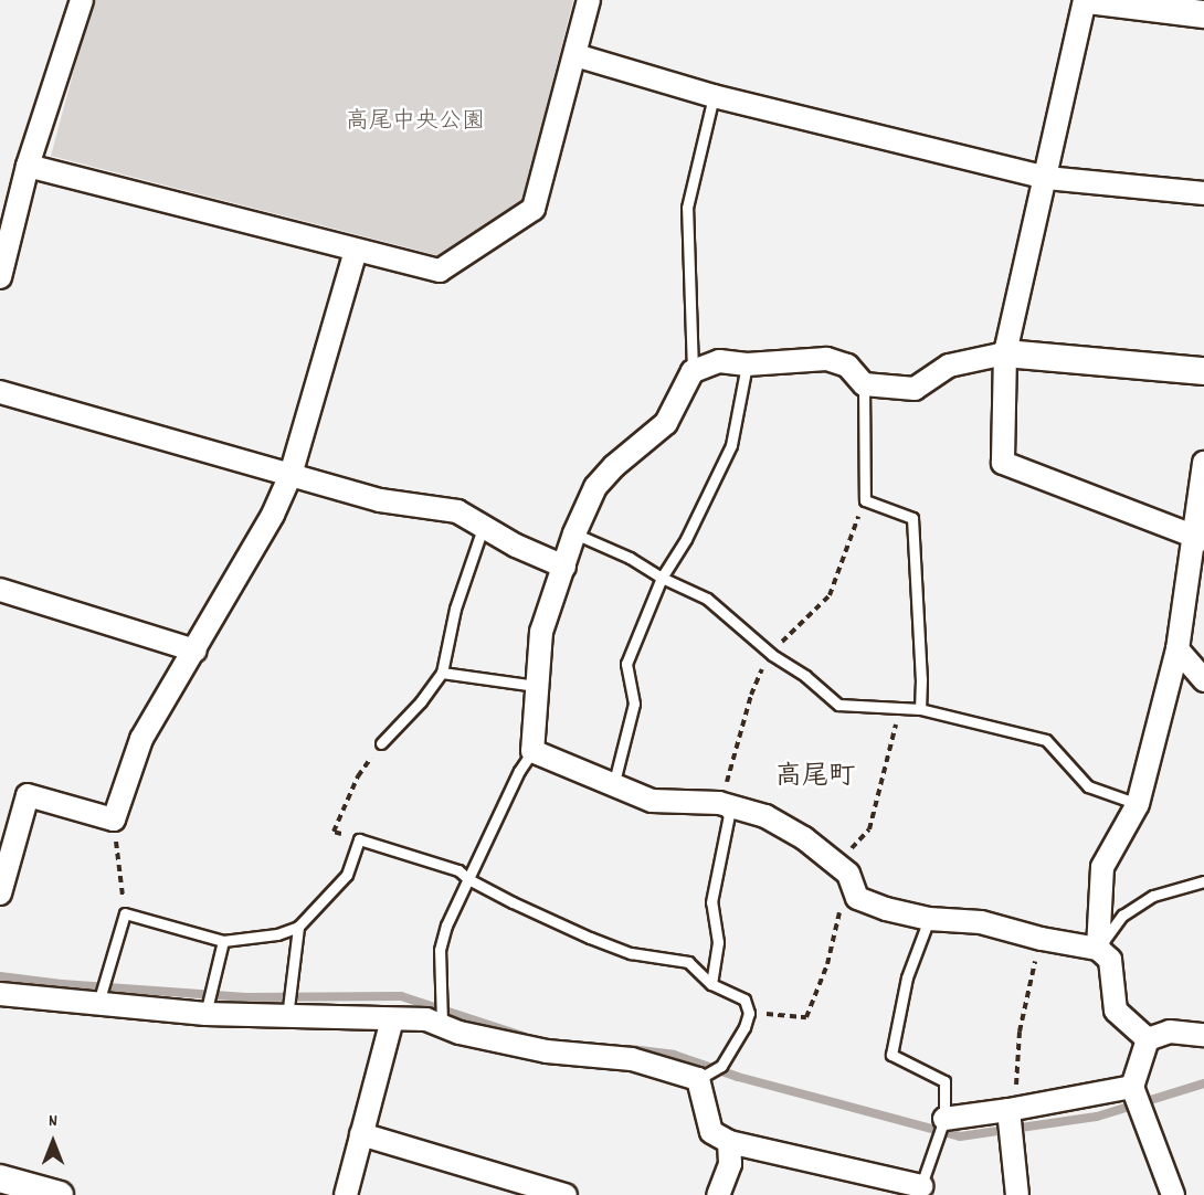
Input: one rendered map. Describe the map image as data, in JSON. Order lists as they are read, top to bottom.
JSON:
{
  "districts": ["高尾町"],
  "parks": ["高尾中央公園"],
  "north": "top"
}
